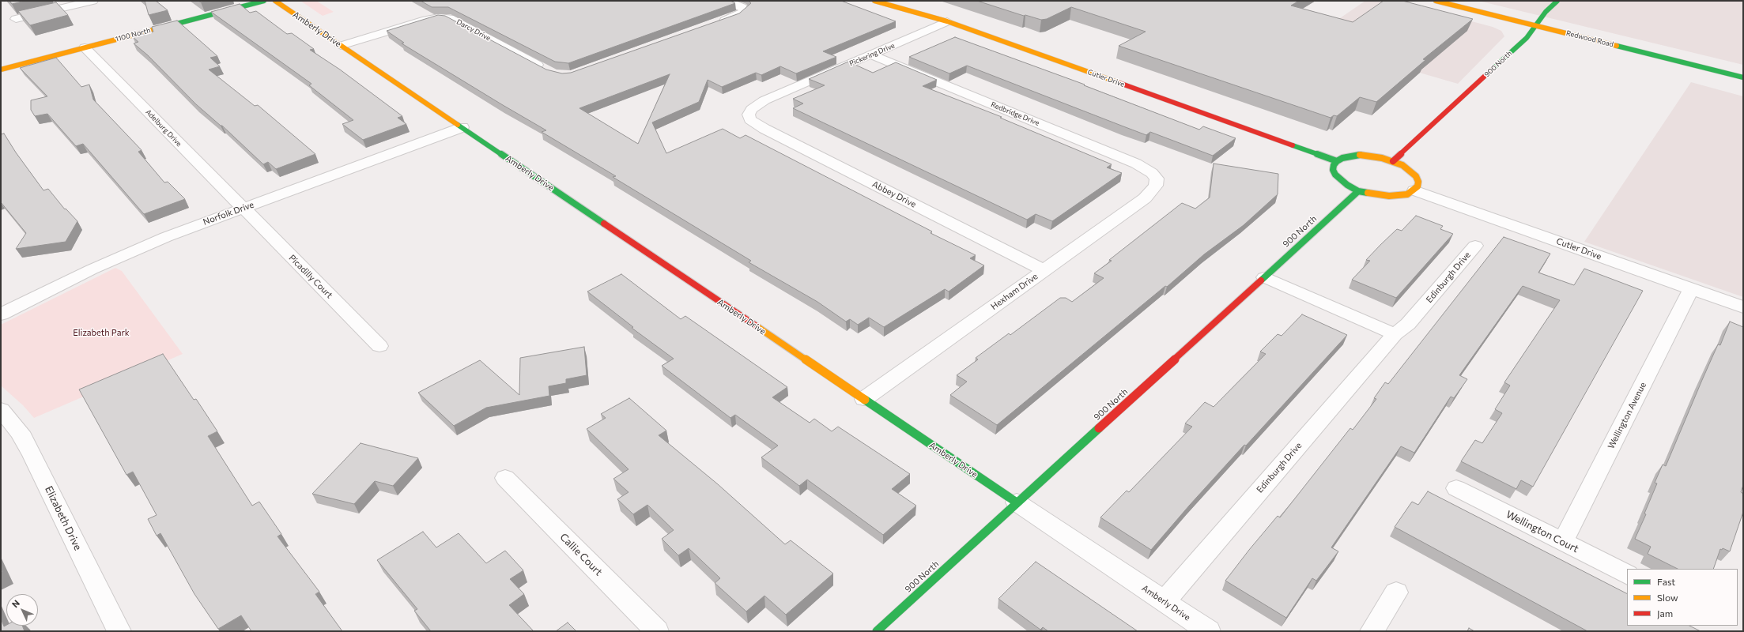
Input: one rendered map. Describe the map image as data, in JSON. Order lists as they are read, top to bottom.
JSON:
{
  "streets": {
    "street": [
      "Amberly Drive",
      "Darcy Drive",
      "1100 North",
      "Redwood Road",
      "Pickering Drive",
      "900 North",
      "Cutler Drive",
      "Redbridge Drive",
      "Adelburg Drive",
      "Abbey Drive",
      "Norfolk Drive",
      "Picadilly Court",
      "Edinburgh Drive",
      "Hexham Drive",
      "Wellington Avenue",
      "Elizabeth Drive",
      "Wellington Court",
      "Callie Court"
    ]
  },
  "crossings": [
    ["Amberly Drive", "Darcy Drive"],
    ["Amberly Drive", "900 North"],
    ["Amberly Drive", "Norfolk Drive"],
    ["Amberly Drive", "Edinburgh Drive"],
    ["Amberly Drive", "Hexham Drive"],
    ["1100 North", "Adelburg Drive"],
    ["Redwood Road", "900 North"],
    ["Pickering Drive", "Cutler Drive"],
    ["Pickering Drive", "Redbridge Drive"],
    ["Pickering Drive", "Abbey Drive"],
    ["Cutler Drive", "Wellington Avenue"],
    ["Redbridge Drive", "Hexham Drive"],
    ["Adelburg Drive", "Norfolk Drive"],
    ["Adelburg Drive", "Picadilly Court"],
    ["Abbey Drive", "Hexham Drive"],
    ["Norfolk Drive", "Picadilly Court"],
    ["Wellington Avenue", "Wellington Court"]
  ],
  "parks": ["Elizabeth Park"],
  "legend": ["Fast", "Slow", "Jam"],
  "north": "top left"
}
